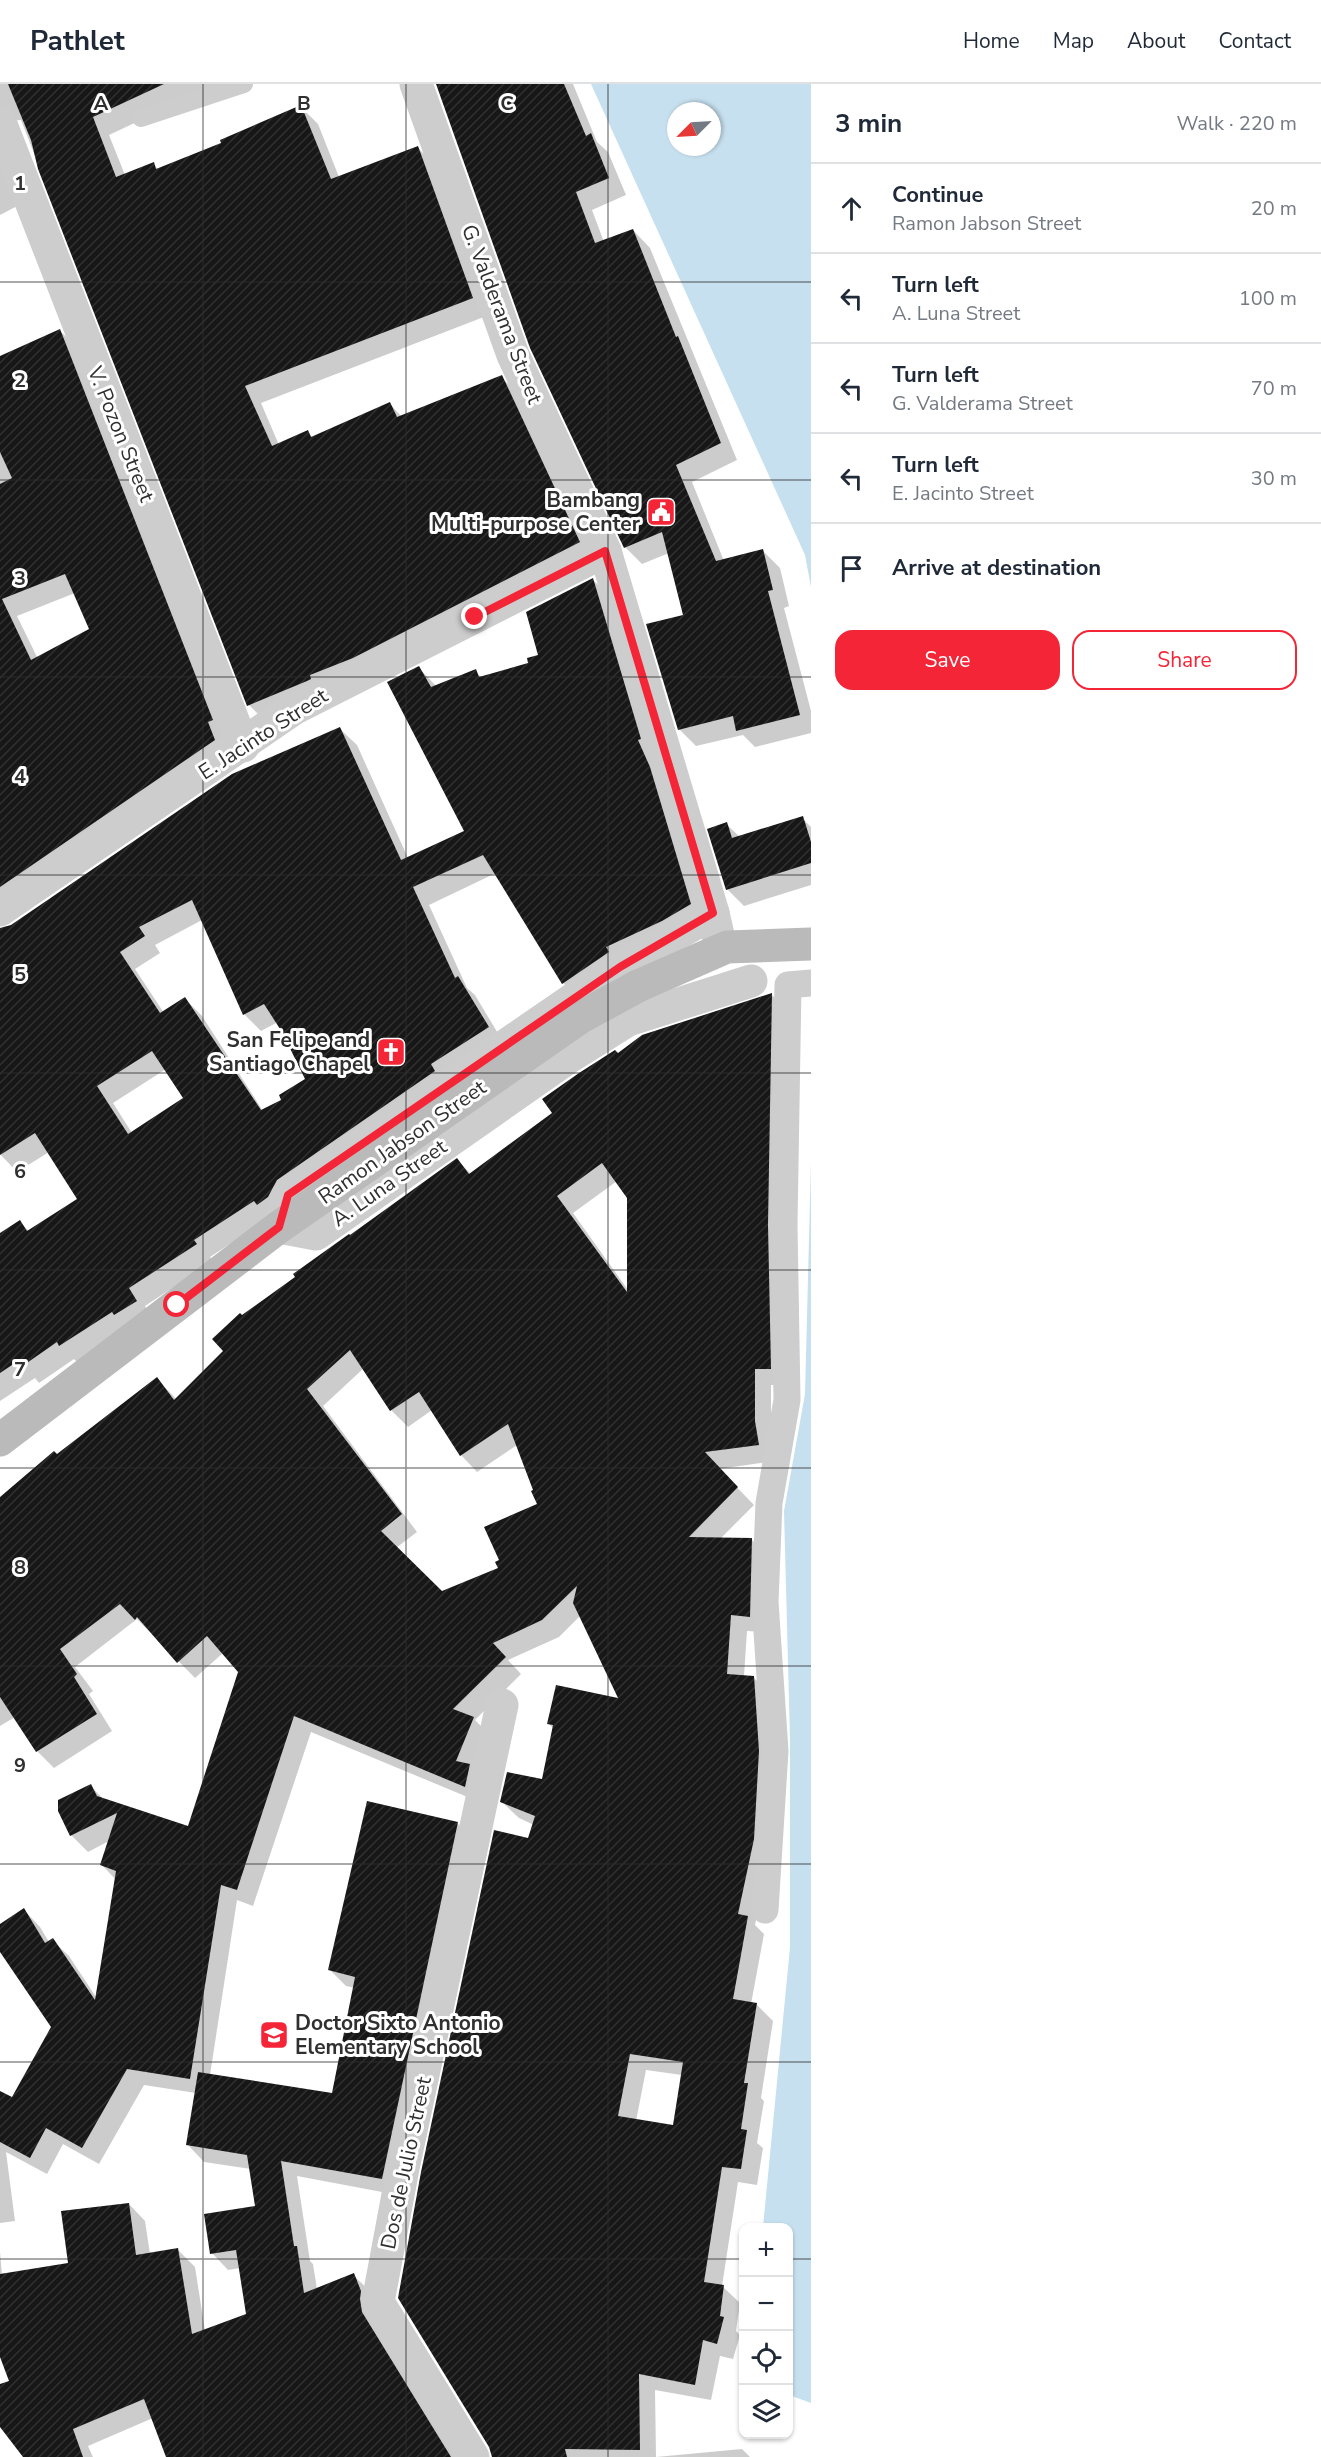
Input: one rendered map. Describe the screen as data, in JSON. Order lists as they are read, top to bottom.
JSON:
{
  "streets": {
    "main road": ["Ramon Jabson Street"],
    "street": [
      "G. Valderama Street",
      "V. Pozon Street",
      "E. Jacinto Street",
      "A. Luna Street",
      "Dos de Julio Street"
    ]
  },
  "crossings": [
    ["G. Valderama Street", "E. Jacinto Street"],
    ["G. Valderama Street", "A. Luna Street"],
    ["V. Pozon Street", "E. Jacinto Street"],
    ["Ramon Jabson Street", "A. Luna Street"]
  ],
  "places": {
    "public building": ["Bambang Multi-purpose Center"],
    "church": ["San Felipe and Santiago Chapel"],
    "school or university": ["Doctor Sixto Antonio Elementary School"]
  },
  "north": "bottom left",
  "page": {
    "header": "Pathlet",
    "nav": [
      "Home",
      "Map",
      "About",
      "Contact"
    ],
    "heading": ["3 min", "Walk · 220 m"],
    "list": [
      ["Continue", "Ramon Jabson Street", "20 m"],
      ["Turn left", "A. Luna Street", "100 m"],
      ["Turn left", "G. Valderama Street", "70 m"],
      ["Turn left", "E. Jacinto Street", "30 m"],
      "Arrive at destination"
    ],
    "buttons": ["Save", "Share"],
    "map_buttons": ["+", "−"]
  },
  "grid": {
    "columns": ["A", "B", "C"],
    "rows": [
      "1",
      "2",
      "3",
      "4",
      "5",
      "6",
      "7",
      "8",
      "9"
    ]
  }
}
